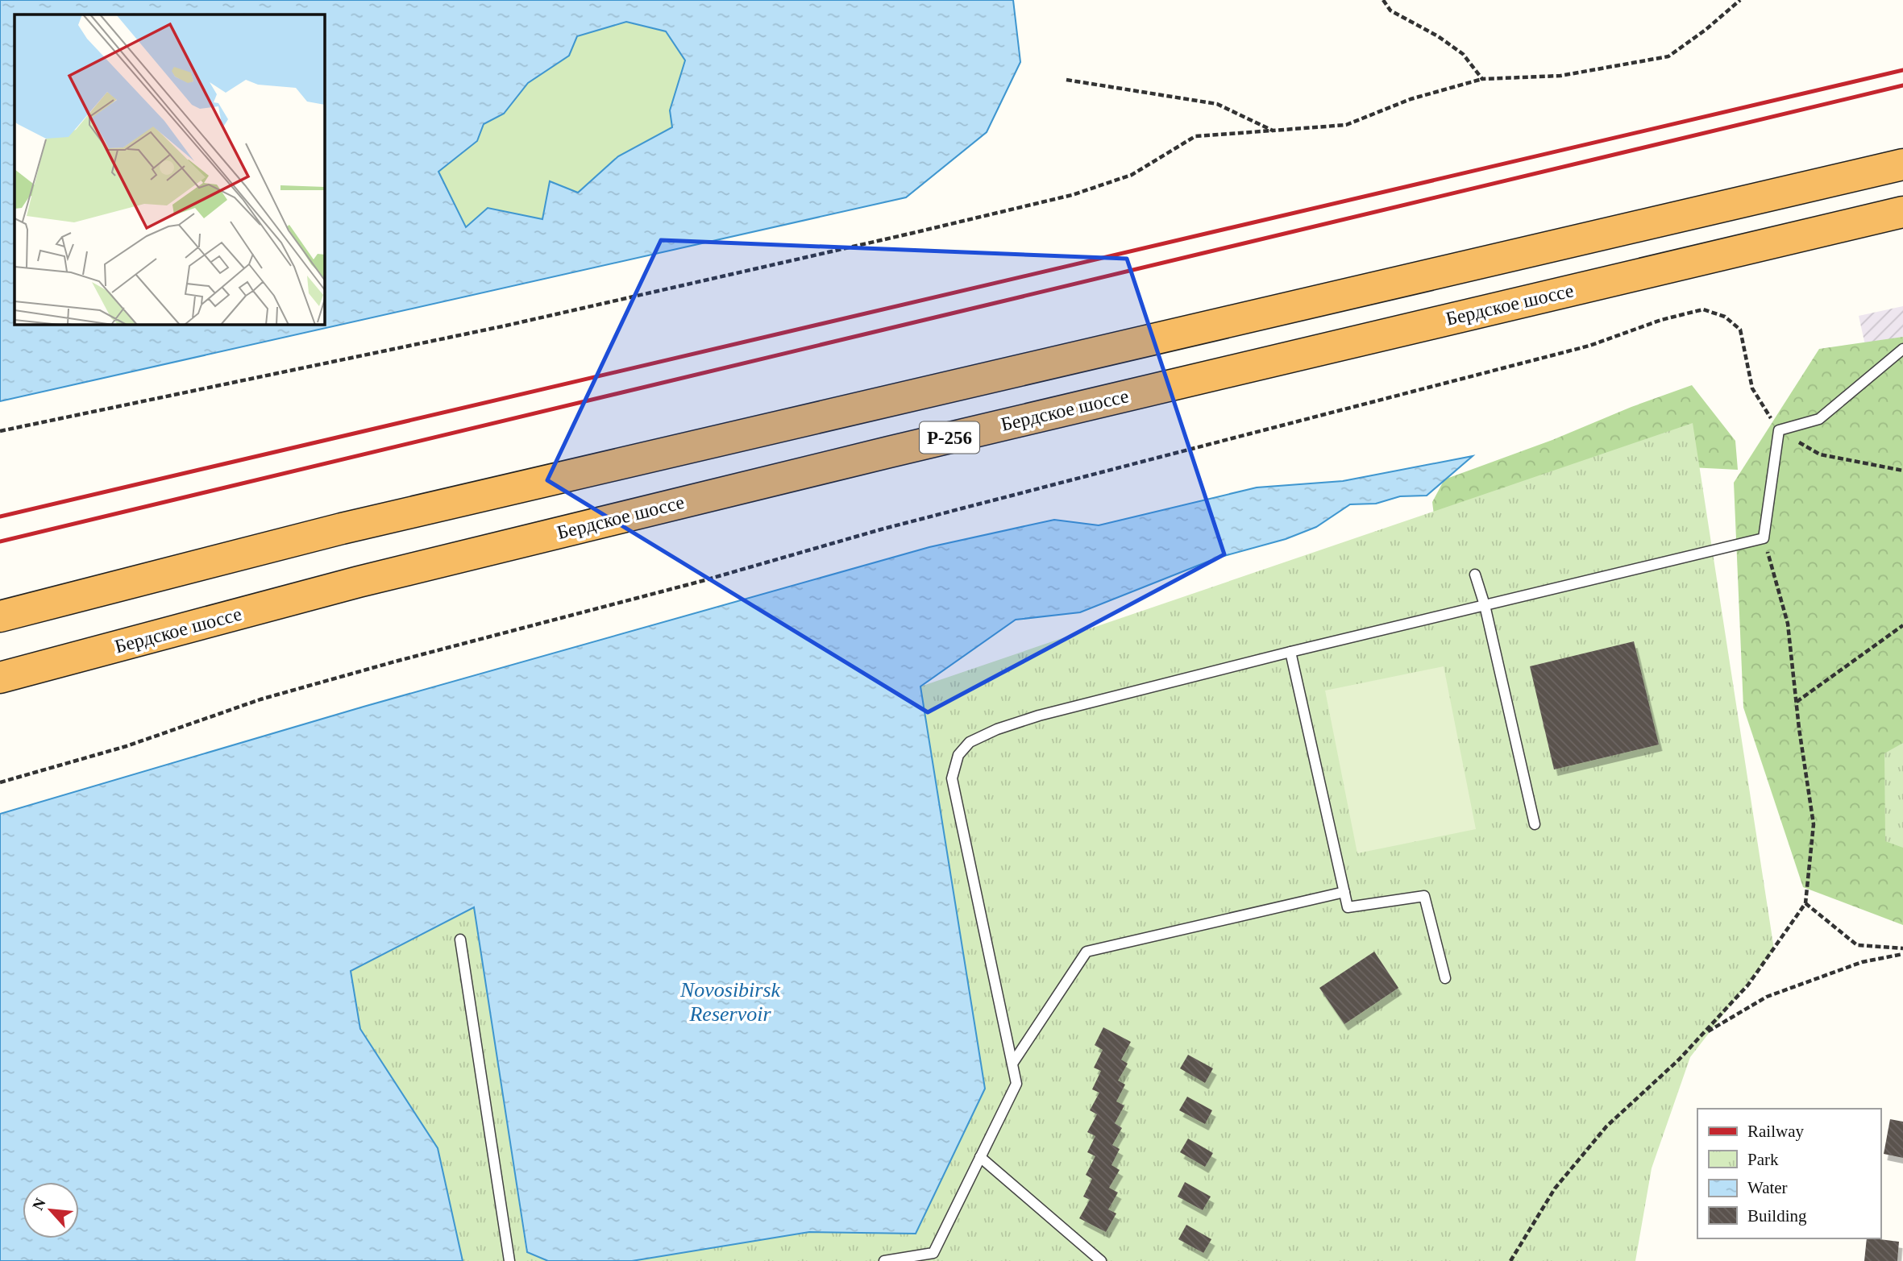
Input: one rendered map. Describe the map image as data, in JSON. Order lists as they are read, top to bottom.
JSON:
{
  "streets": {
    "highway": ["Бердское шоссе", "Р-256"]
  },
  "water": ["Novosibirsk Reservoir"],
  "legend": [
    "Railway",
    "Park",
    "Water",
    "Building"
  ],
  "north": "top left"
}
